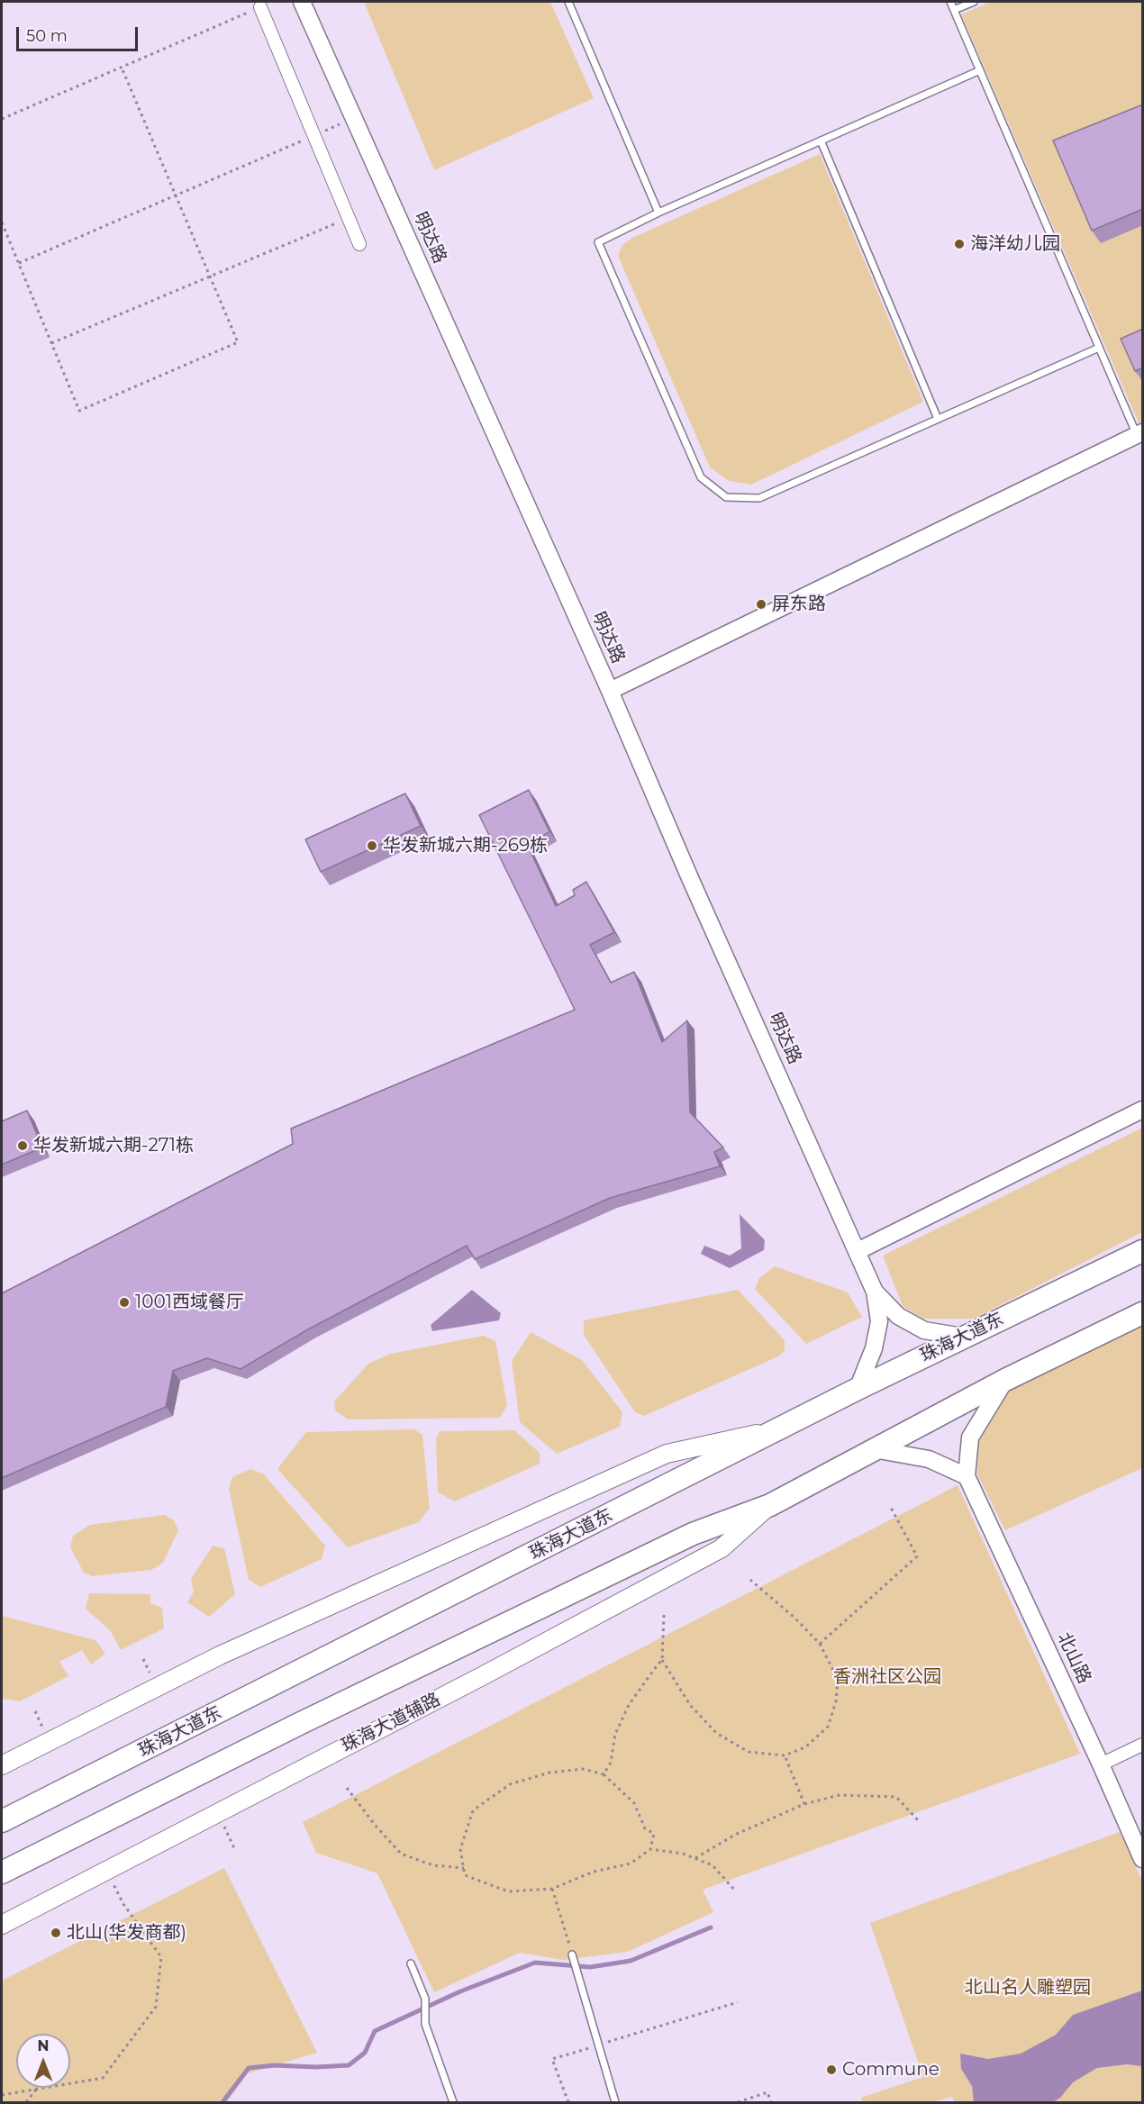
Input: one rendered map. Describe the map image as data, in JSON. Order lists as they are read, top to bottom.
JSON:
{
  "streets": {
    "highway": ["珠海大道东"],
    "main road": ["珠海大道辅路"],
    "street": ["明达路", "北山路"]
  },
  "crossings": [
    ["明达路", "珠海大道东"]
  ],
  "parks": ["香洲社区公园", "北山名人雕塑园"],
  "places": [
    "海洋幼儿园",
    "屏东路",
    "华发新城六期-269栋",
    "华发新城六期-271栋",
    "1001西域餐厅",
    "北山(华发商都)",
    "Commune"
  ],
  "scale_bar": "50 m",
  "north": "top"
}
